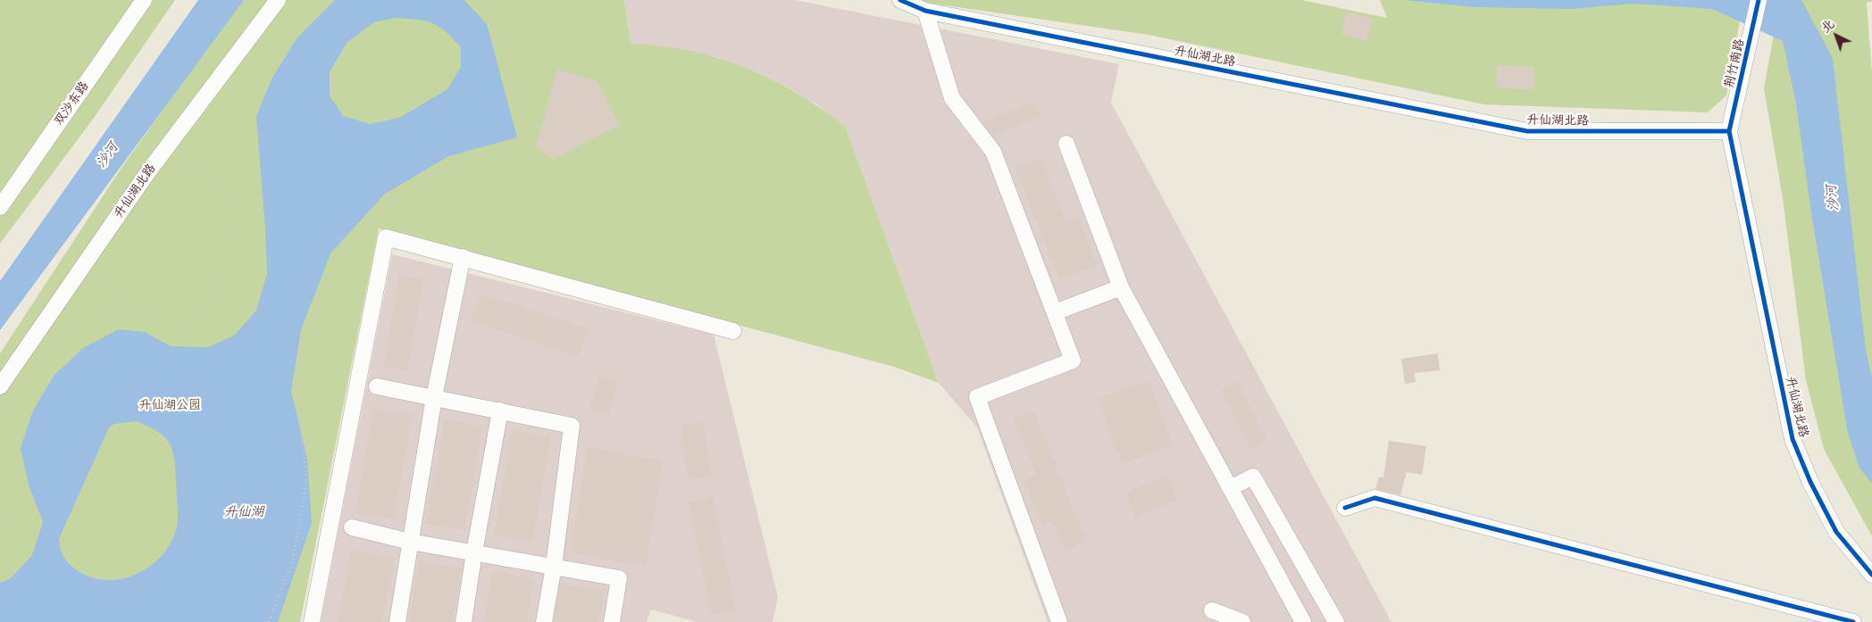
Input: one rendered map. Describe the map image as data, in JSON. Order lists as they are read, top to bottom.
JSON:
{
  "streets": {
    "street": ["升仙湖北路", "荆竹南路", "双沙东路"]
  },
  "crossings": [
    ["升仙湖北路", "荆竹南路"]
  ],
  "water": ["沙河", "升仙湖"],
  "parks": ["升仙湖公园"],
  "north": "top left"
}
